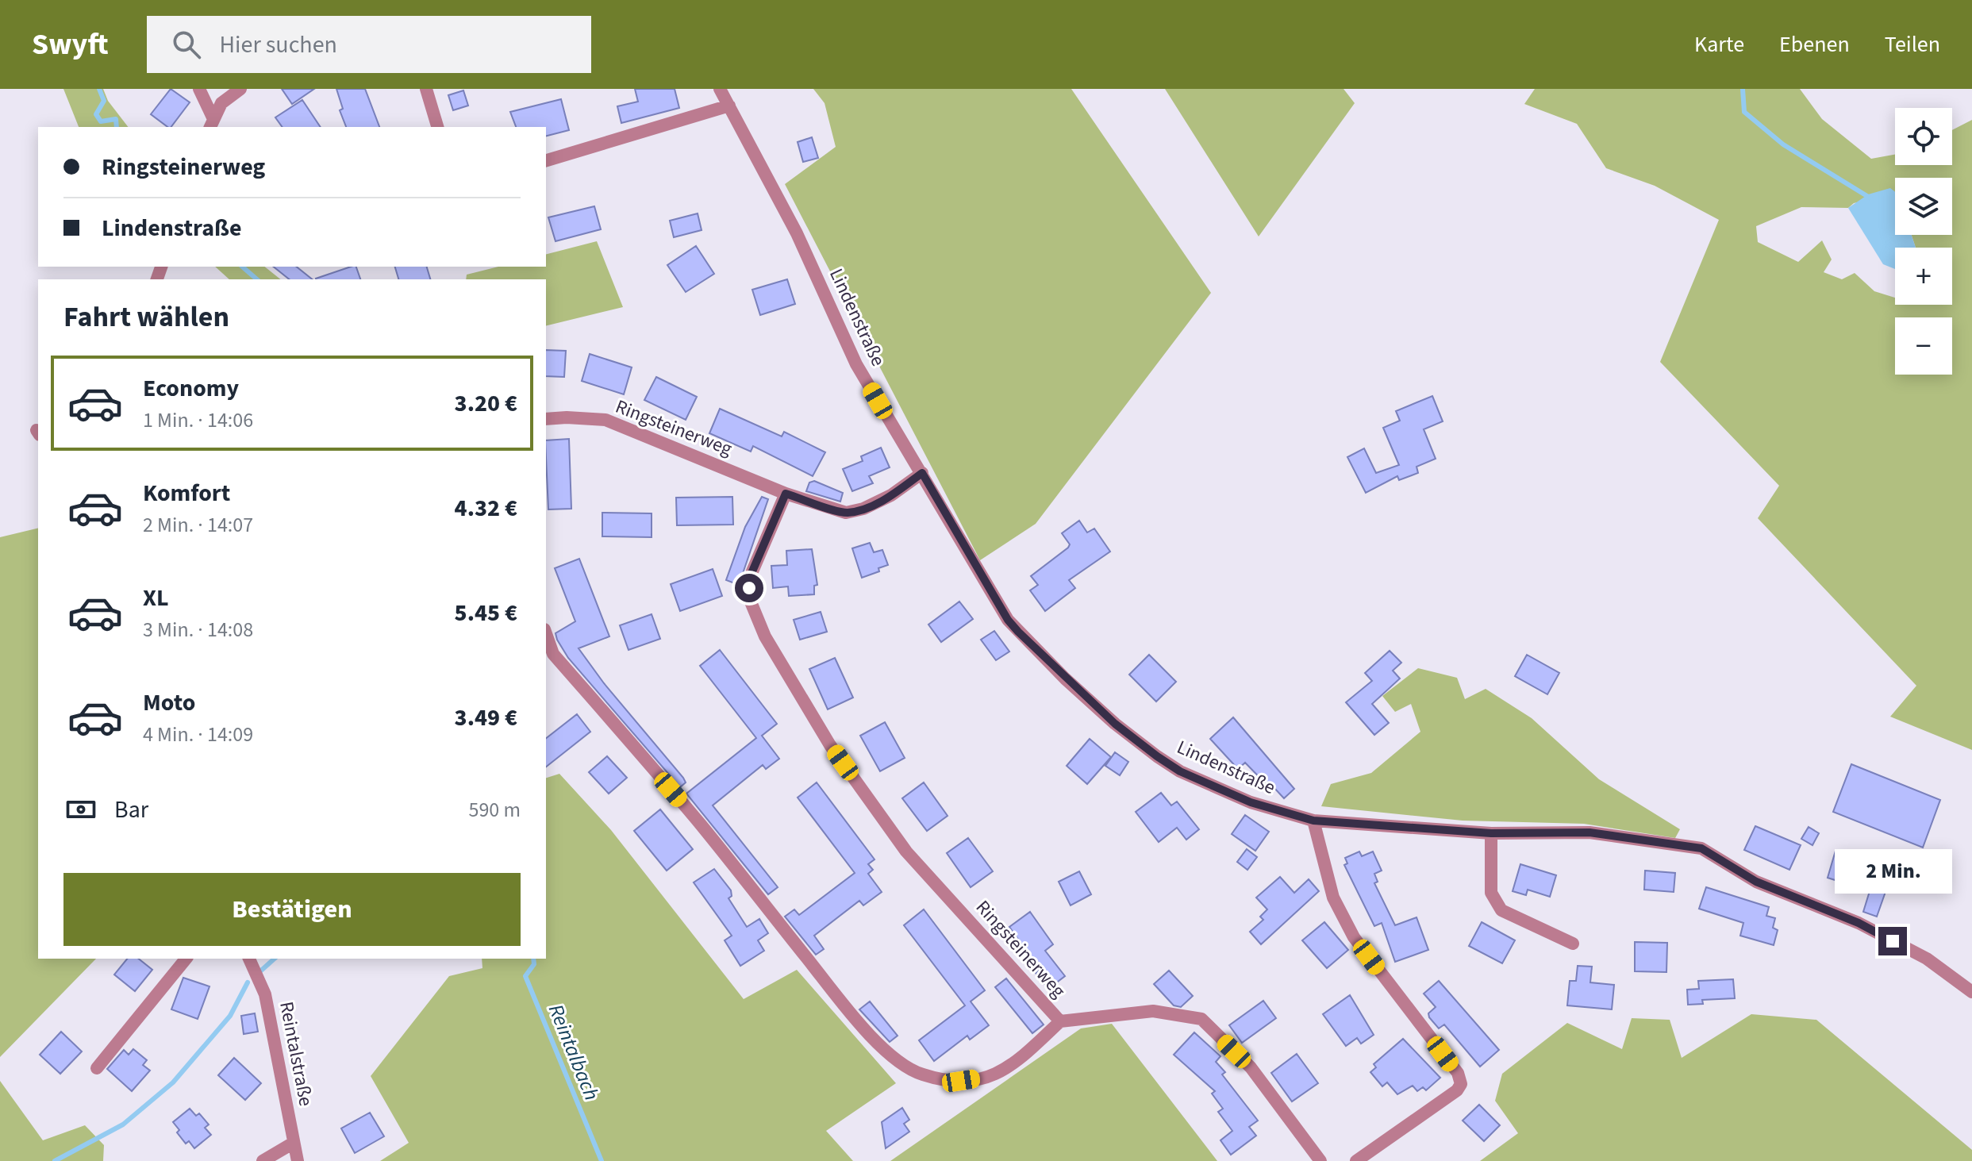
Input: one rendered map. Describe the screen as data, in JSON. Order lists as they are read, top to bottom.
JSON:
{
  "streets": {
    "street": ["Lindenstraße", "Ringsteinerweg", "Reintalstraße"]
  },
  "crossings": [
    ["Lindenstraße", "Ringsteinerweg"]
  ],
  "water": ["Reintalbach"],
  "page": {
    "header": "Swyft",
    "search": "Hier suchen",
    "nav": ["Karte", "Ebenen", "Teilen"],
    "map_buttons": ["+", "−"],
    "banner": ["Ringsteinerweg", "Lindenstraße"],
    "heading": "Fahrt wählen",
    "list": [
      {
        "name": "Economy",
        "note": "1 Min. · 14:06",
        "value": "3.20 €"
      },
      {
        "name": "Komfort",
        "note": "2 Min. · 14:07",
        "value": "4.32 €"
      },
      {
        "name": "XL",
        "note": "3 Min. · 14:08",
        "value": "5.45 €"
      },
      {
        "name": "Moto",
        "note": "4 Min. · 14:09",
        "value": "3.49 €"
      }
    ],
    "pay": ["Bar", "590 m"],
    "bubble": "2 Min.",
    "buttons": "Bestätigen"
  }
}
